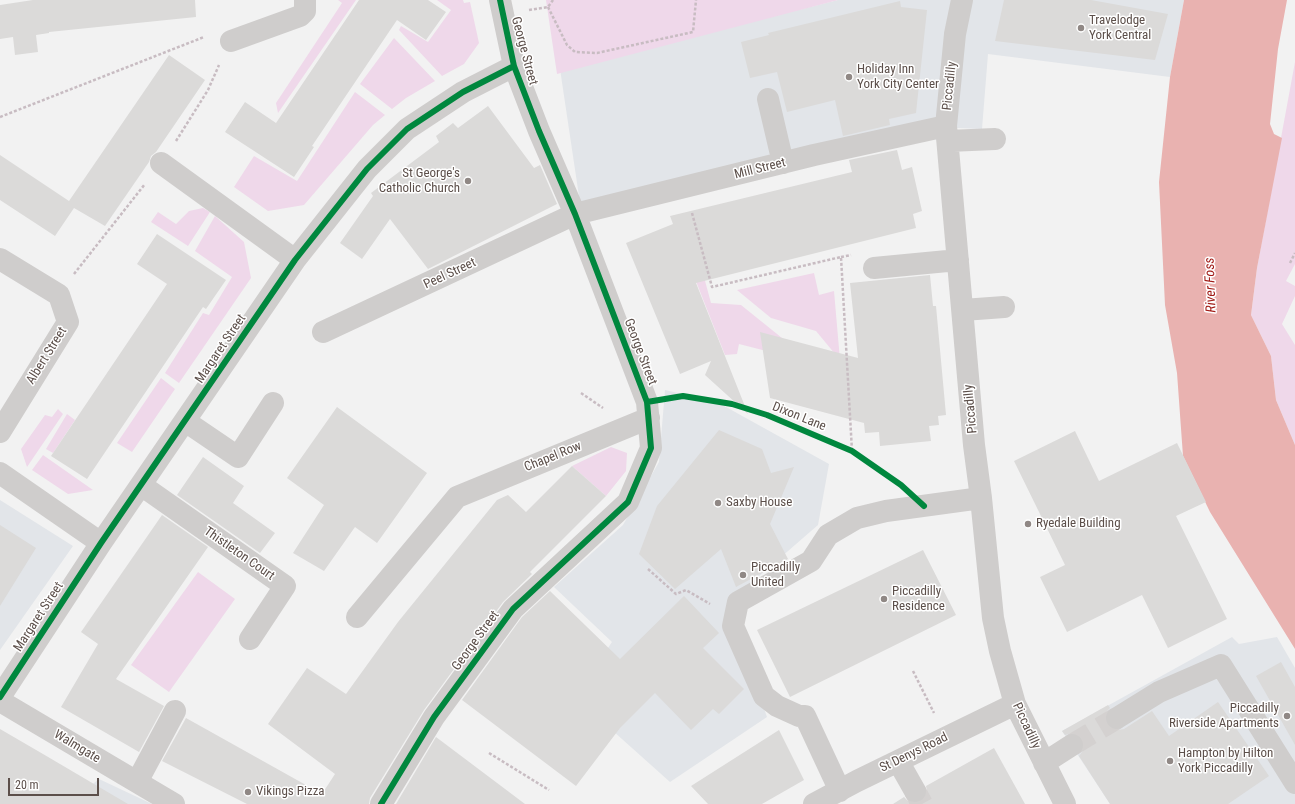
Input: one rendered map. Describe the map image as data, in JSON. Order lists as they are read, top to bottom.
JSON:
{
  "streets": {
    "street": [
      "George Street",
      "Piccadilly",
      "Mill Street",
      "Peel Street",
      "Margaret Street",
      "Albert Street",
      "Chapel Row",
      "Thistleton Court",
      "Walmgate",
      "St Denys Road"
    ],
    "cycle path": ["Dixon Lane"]
  },
  "crossings": [
    ["George Street", "Mill Street"],
    ["George Street", "Peel Street"],
    ["George Street", "Margaret Street"],
    ["George Street", "Chapel Row"],
    ["Piccadilly", "Mill Street"],
    ["Piccadilly", "St Denys Road"],
    ["Mill Street", "Peel Street"],
    ["Margaret Street", "Thistleton Court"]
  ],
  "water": ["River Foss"],
  "places": [
    "Travelodge York Central",
    "Holiday Inn York City Center",
    "St George's Catholic Church",
    "Saxby House",
    "Ryedale Building",
    "Piccadilly United",
    "Piccadilly Residence",
    "Piccadilly Riverside Apartments",
    "Hampton by Hilton York Piccadilly",
    "Vikings Pizza"
  ],
  "scale_bar": "20 m"
}
